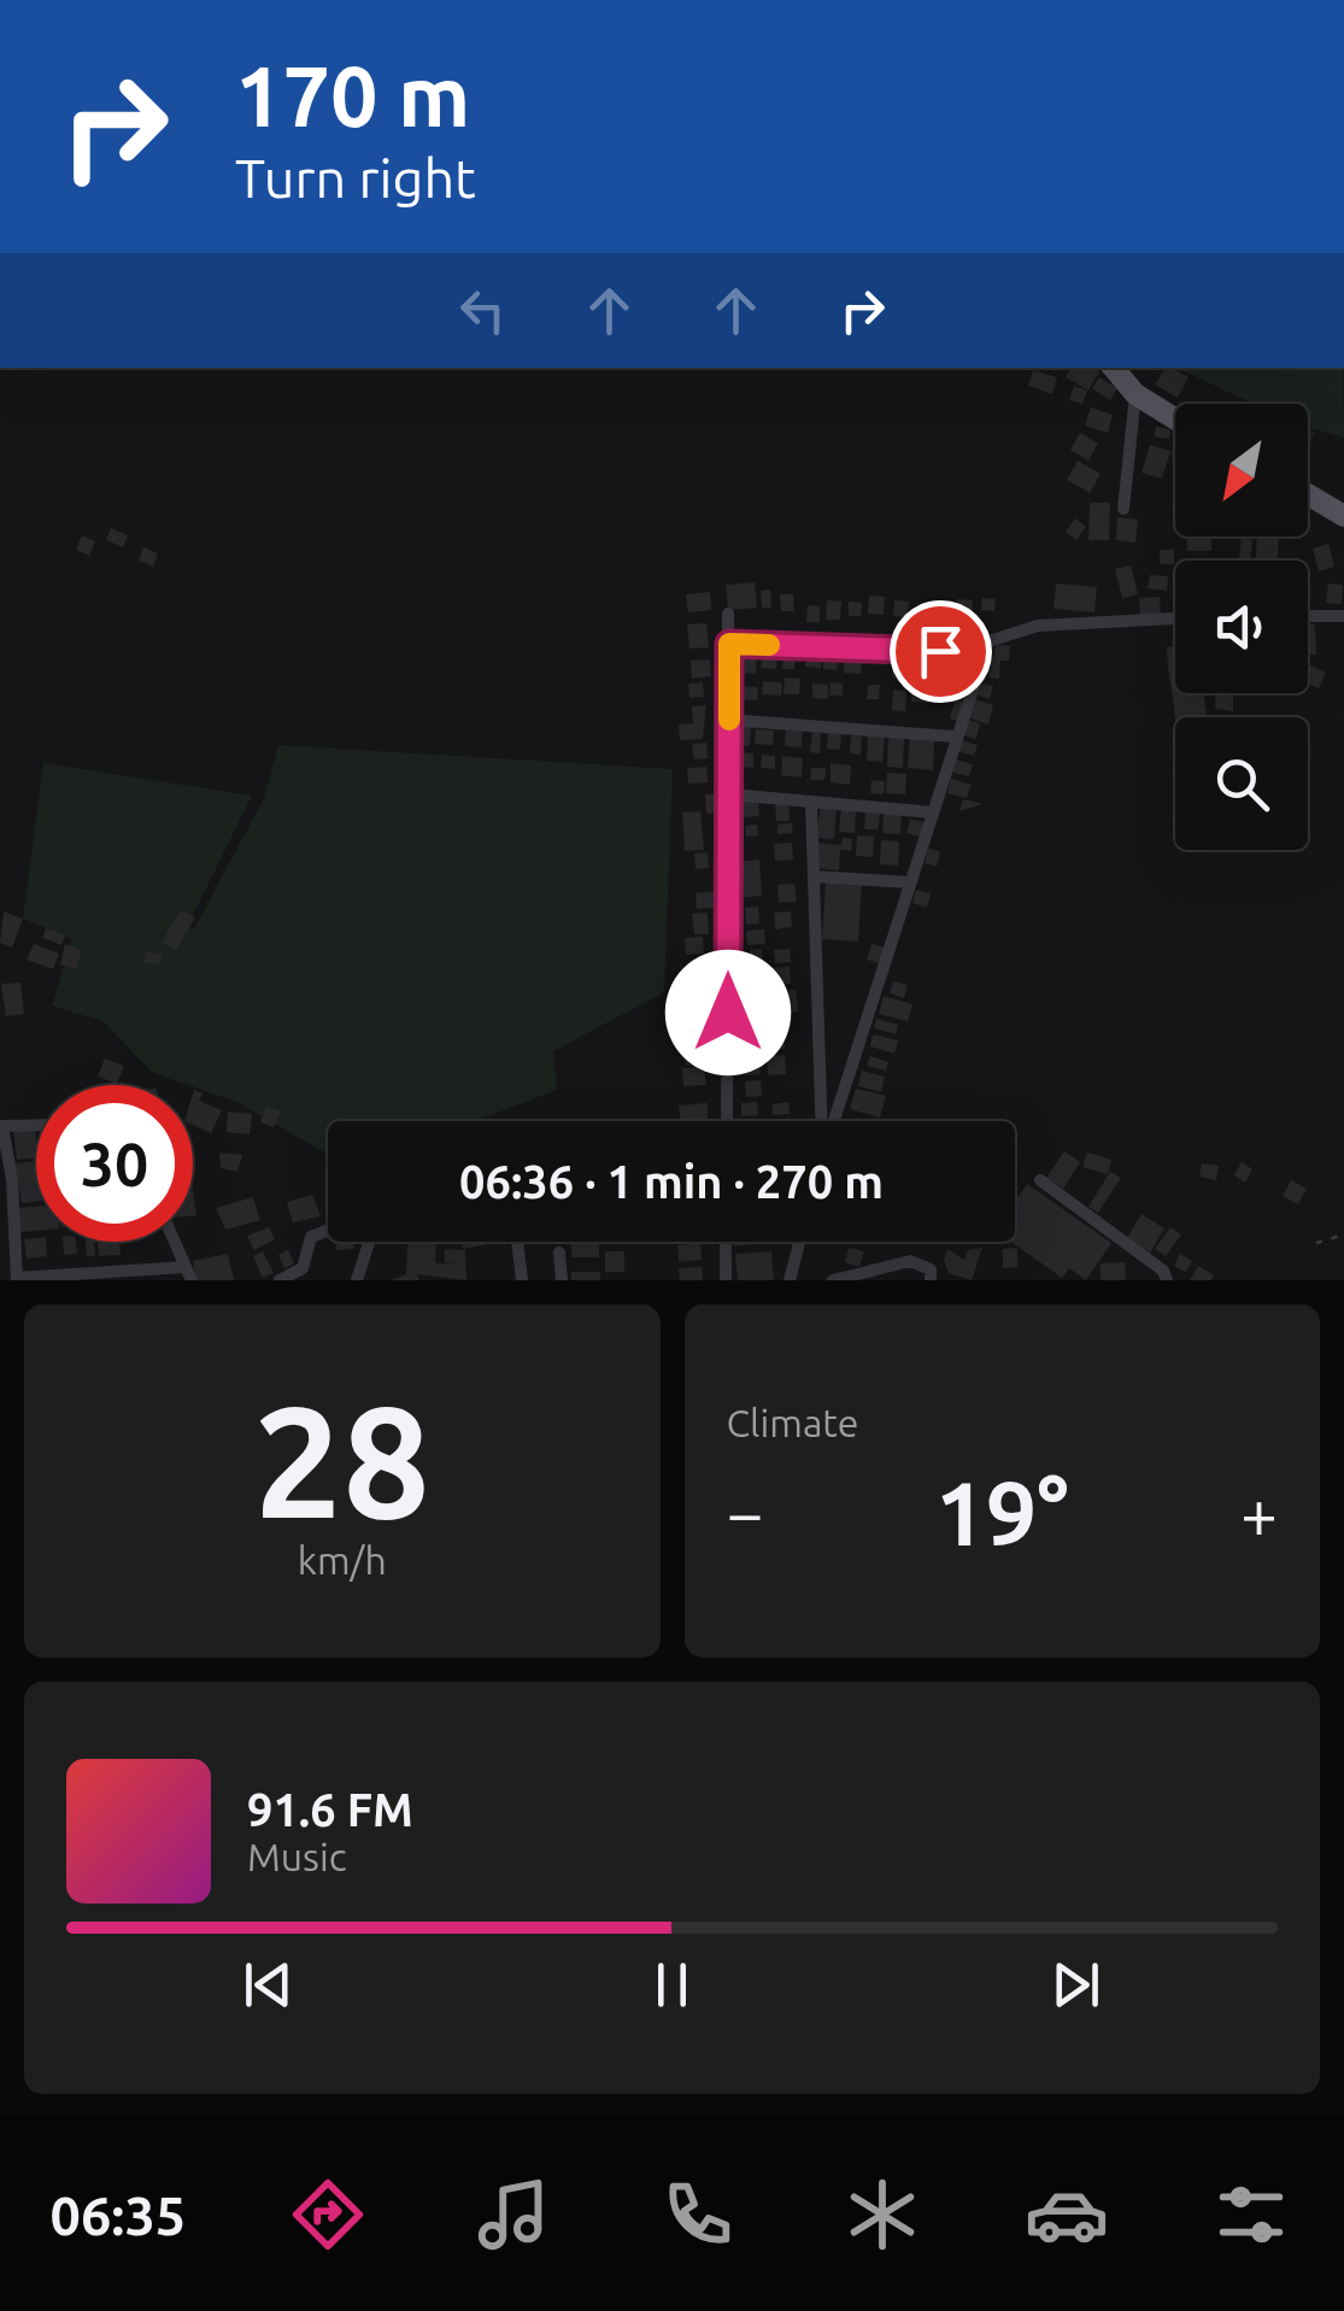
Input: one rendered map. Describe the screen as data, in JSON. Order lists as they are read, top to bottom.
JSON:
{
  "north": "bottom left",
  "page": {
    "turn": ["170 m", "Turn right"],
    "limit": "30",
    "trip": "06:36 · 1 min · 270 m",
    "tile": [
      ["28", "km/h"],
      "Climate"
    ],
    "heat": ["−", "19°", "+"],
    "song": ["91.6 FM", "Music"],
    "tabs": "06:35"
  }
}
